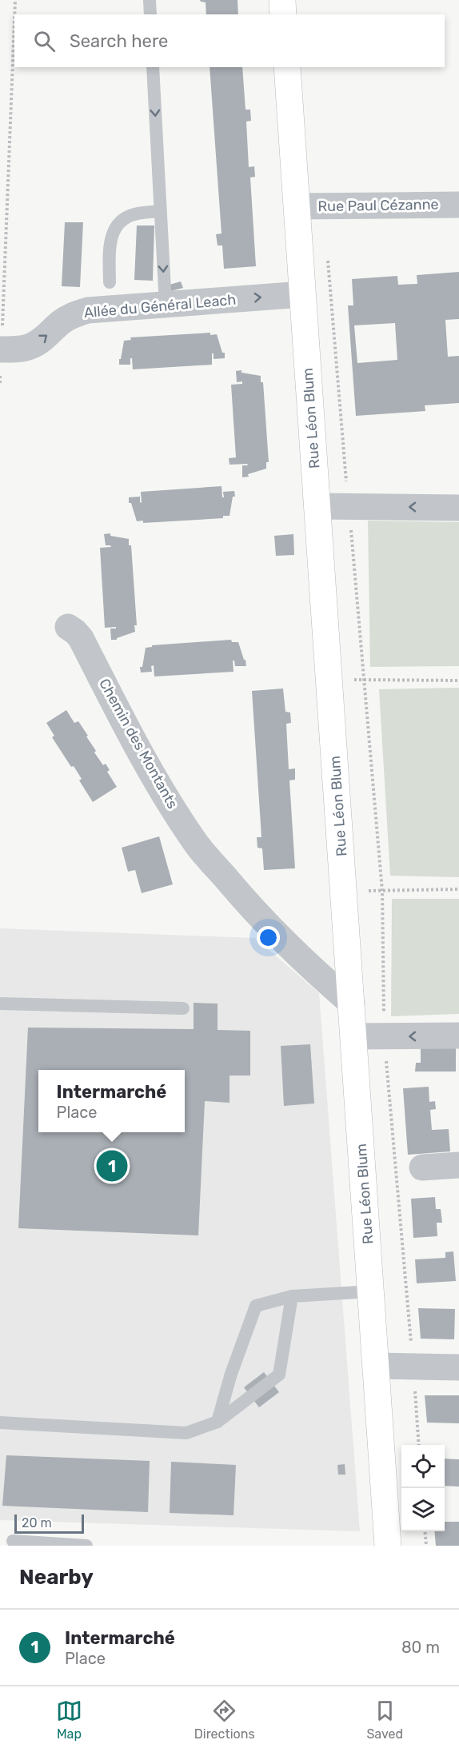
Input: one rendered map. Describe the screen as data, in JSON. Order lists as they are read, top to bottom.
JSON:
{
  "streets": {
    "street": [
      "Rue Paul Cézanne",
      "Allée du Général Leach",
      "Rue Léon Blum",
      "Chemin des Montants"
    ]
  },
  "crossings": [
    ["Rue Paul Cézanne", "Rue Léon Blum"],
    ["Allée du Général Leach", "Rue Léon Blum"],
    ["Rue Léon Blum", "Chemin des Montants"]
  ],
  "one_way": ["Allée du Général Leach"],
  "scale_bar": "20 m",
  "page": {
    "search": "Search here",
    "popup": ["Intermarché", "Place"],
    "pins": "1",
    "scale": "20 m",
    "heading": "Nearby",
    "list": [
      {
        "mark": "1",
        "name": "Intermarché",
        "note": "Place",
        "value": "80 m"
      }
    ],
    "nav": ["Map", "Directions", "Saved"]
  }
}
